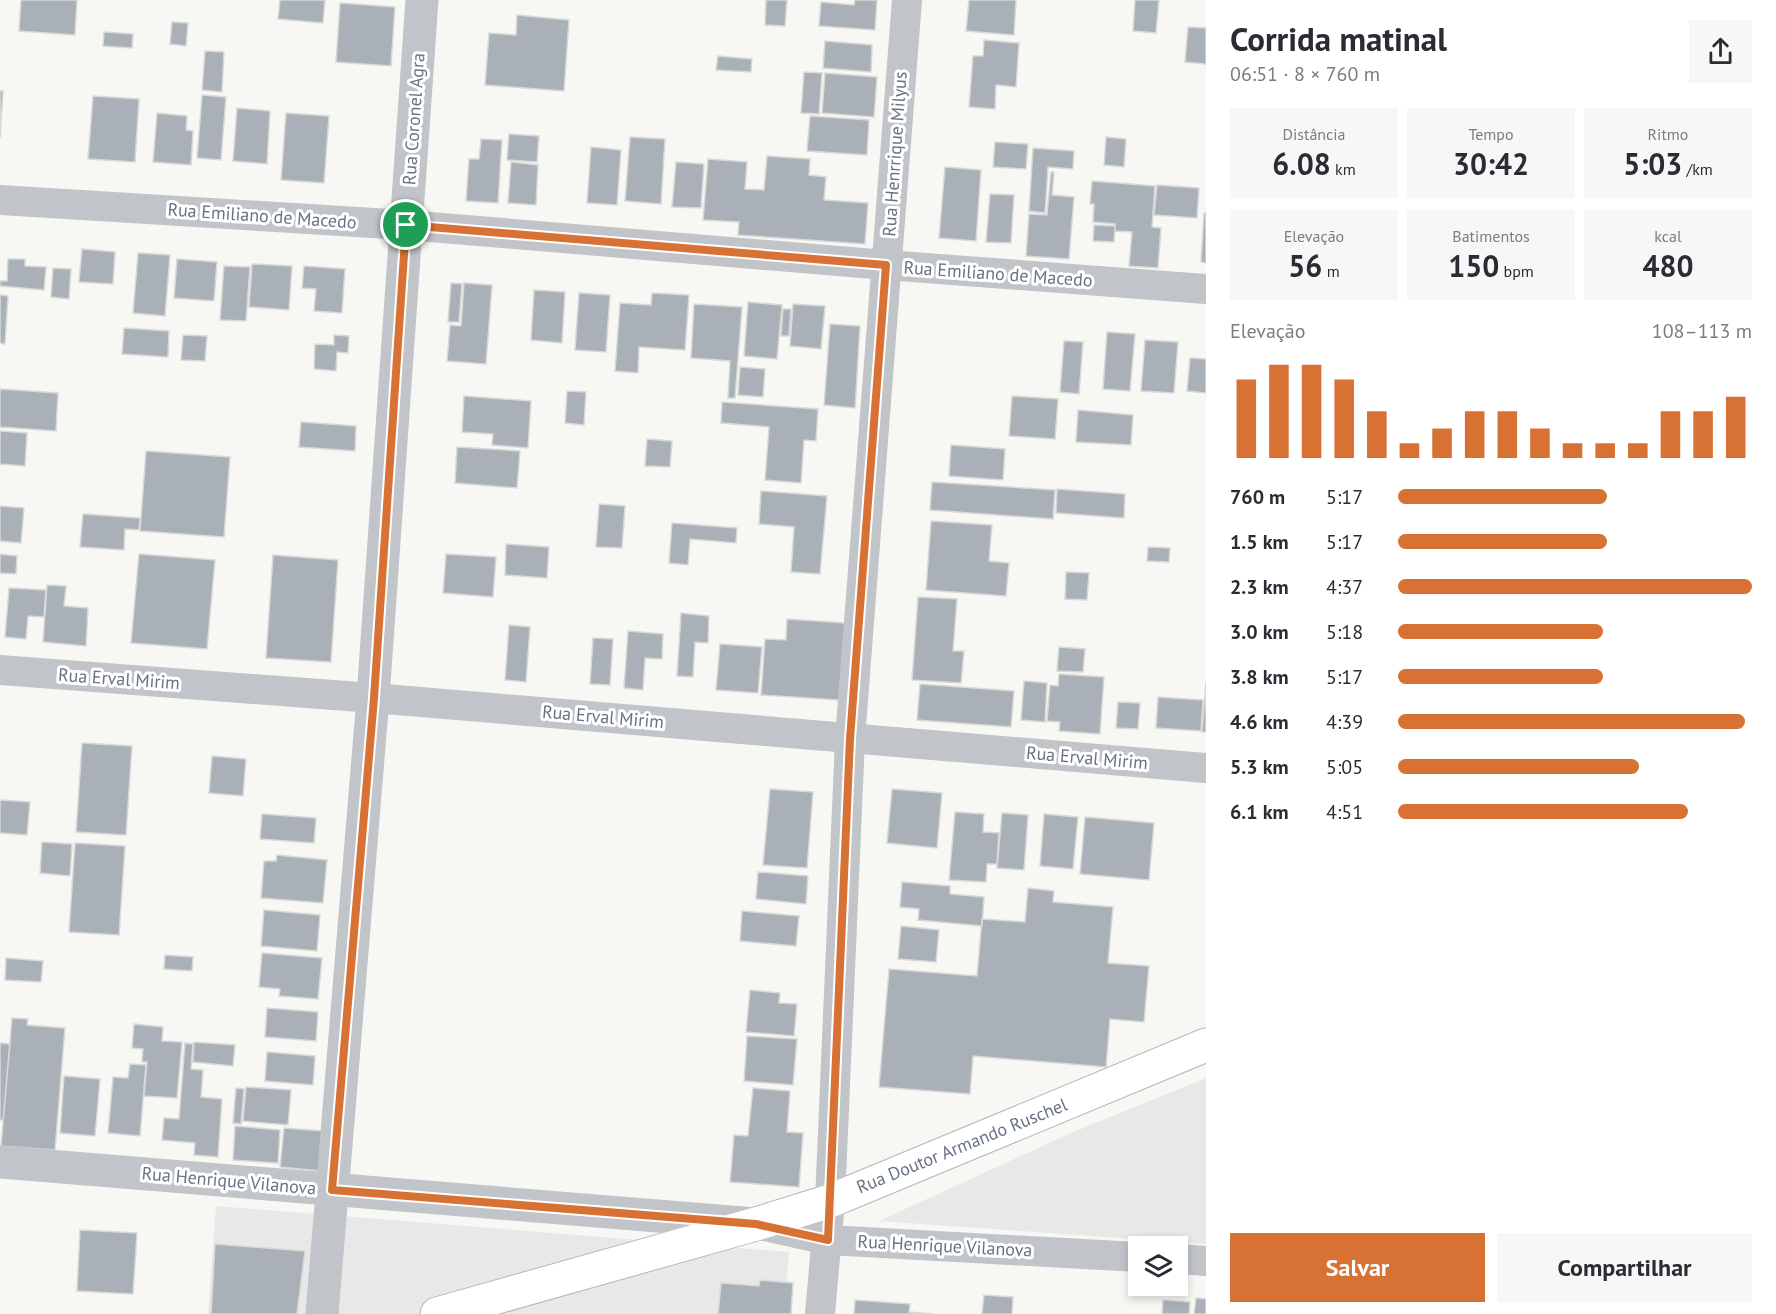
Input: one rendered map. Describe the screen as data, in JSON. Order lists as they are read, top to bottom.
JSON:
{
  "streets": {
    "main road": ["Rua Doutor Armando Ruschel"],
    "street": [
      "Rua Coronel Agra",
      "Rua Henrrique Milyus",
      "Rua Emiliano de Macedo",
      "Rua Erval Mirim",
      "Rua Henrique Vilanova"
    ]
  },
  "crossings": [
    ["Rua Coronel Agra", "Rua Emiliano de Macedo"],
    ["Rua Coronel Agra", "Rua Erval Mirim"],
    ["Rua Coronel Agra", "Rua Henrique Vilanova"],
    ["Rua Henrrique Milyus", "Rua Emiliano de Macedo"],
    ["Rua Henrrique Milyus", "Rua Erval Mirim"],
    ["Rua Henrrique Milyus", "Rua Doutor Armando Ruschel"],
    ["Rua Henrrique Milyus", "Rua Henrique Vilanova"],
    ["Rua Doutor Armando Ruschel", "Rua Henrique Vilanova"]
  ],
  "page": {
    "heading": ["Corrida matinal", "06:51 · 8 × 760 m"],
    "stats": [
      ["Distância", "6.08 km"],
      ["Tempo", "30:42"],
      ["Ritmo", "5:03 /km"],
      ["Elevação", "56 m"],
      ["Batimentos", "150 bpm"],
      ["kcal", "480"]
    ],
    "chart": ["Elevação", "108–113 m"],
    "list": [
      {
        "name": "760 m",
        "note": "5:17"
      },
      {
        "name": "1.5 km",
        "note": "5:17"
      },
      {
        "name": "2.3 km",
        "note": "4:37"
      },
      {
        "name": "3.0 km",
        "note": "5:18"
      },
      {
        "name": "3.8 km",
        "note": "5:17"
      },
      {
        "name": "4.6 km",
        "note": "4:39"
      },
      {
        "name": "5.3 km",
        "note": "5:05"
      },
      {
        "name": "6.1 km",
        "note": "4:51"
      }
    ],
    "buttons": ["Salvar", "Compartilhar"]
  }
}
